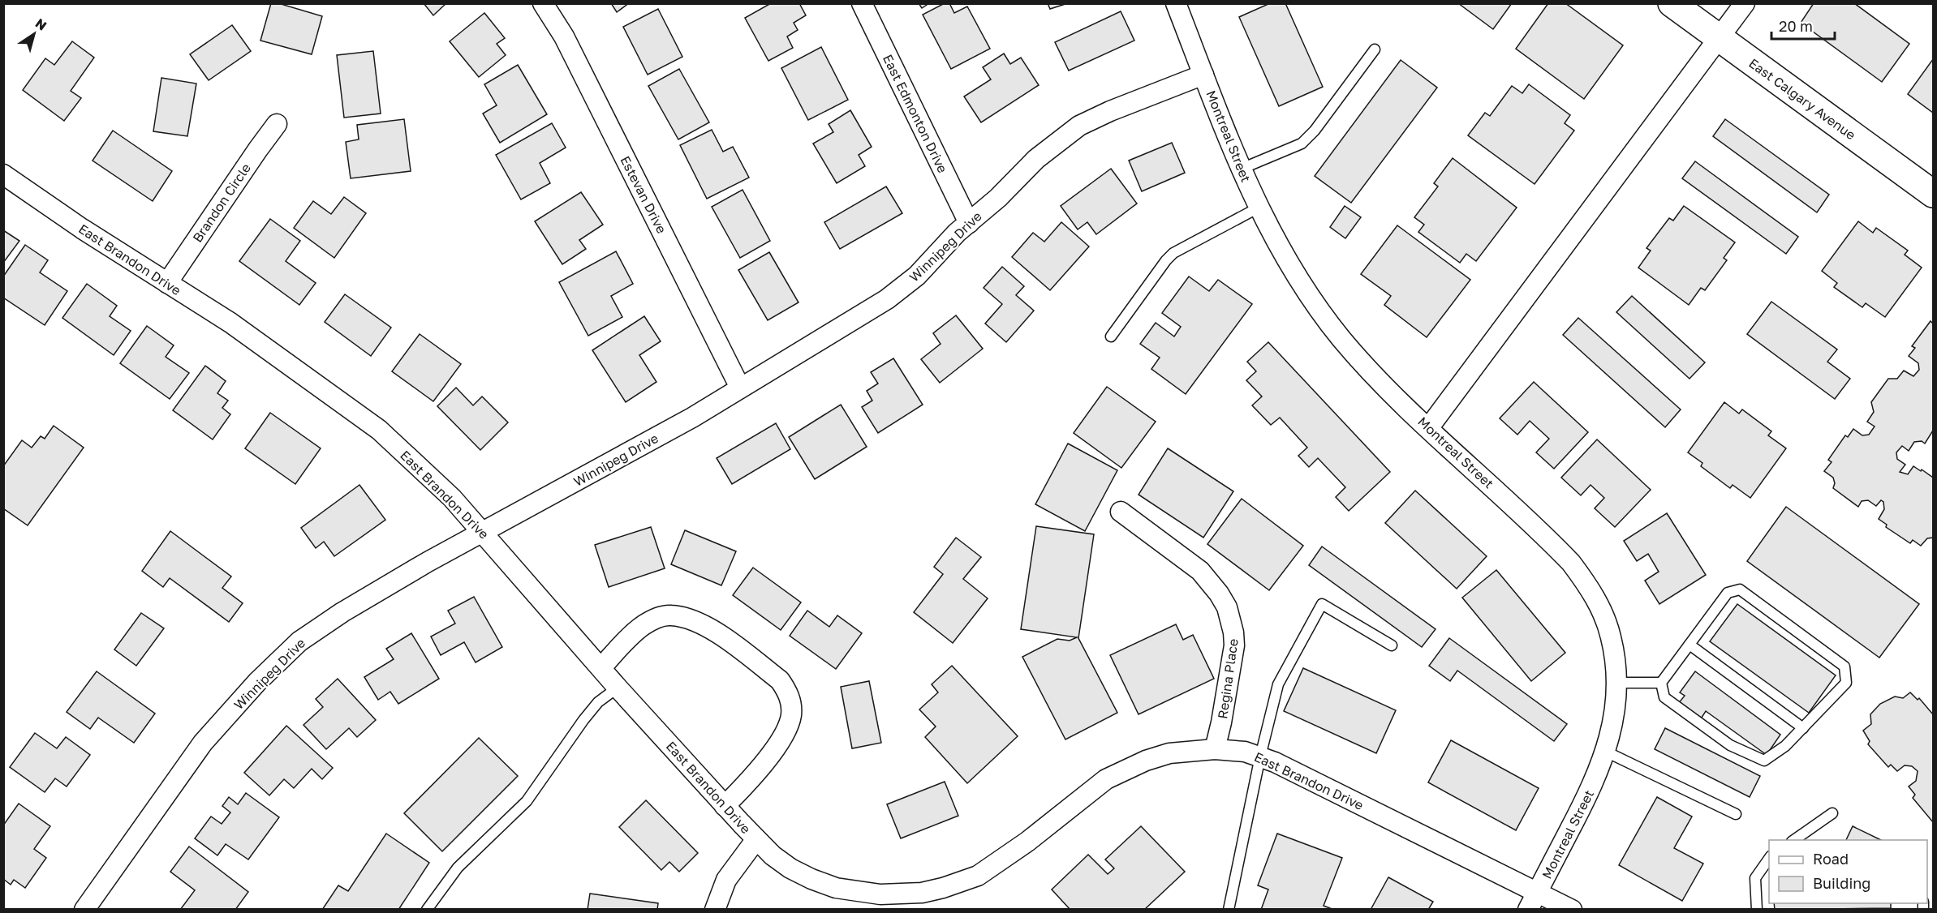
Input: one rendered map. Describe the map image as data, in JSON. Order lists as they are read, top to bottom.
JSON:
{
  "streets": {
    "street": [
      "East Calgary Avenue",
      "East Edmonton Drive",
      "Montreal Street",
      "Estevan Drive",
      "Brandon Circle",
      "Winnipeg Drive",
      "East Brandon Drive",
      "Regina Place"
    ]
  },
  "crossings": [
    ["East Edmonton Drive", "Winnipeg Drive"],
    ["Montreal Street", "Winnipeg Drive"],
    ["Montreal Street", "East Brandon Drive"],
    ["Estevan Drive", "Winnipeg Drive"],
    ["Brandon Circle", "East Brandon Drive"],
    ["Winnipeg Drive", "East Brandon Drive"],
    ["East Brandon Drive", "Regina Place"]
  ],
  "legend": ["Road", "Building"],
  "scale_bar": "20 m",
  "north": "top right"
}
